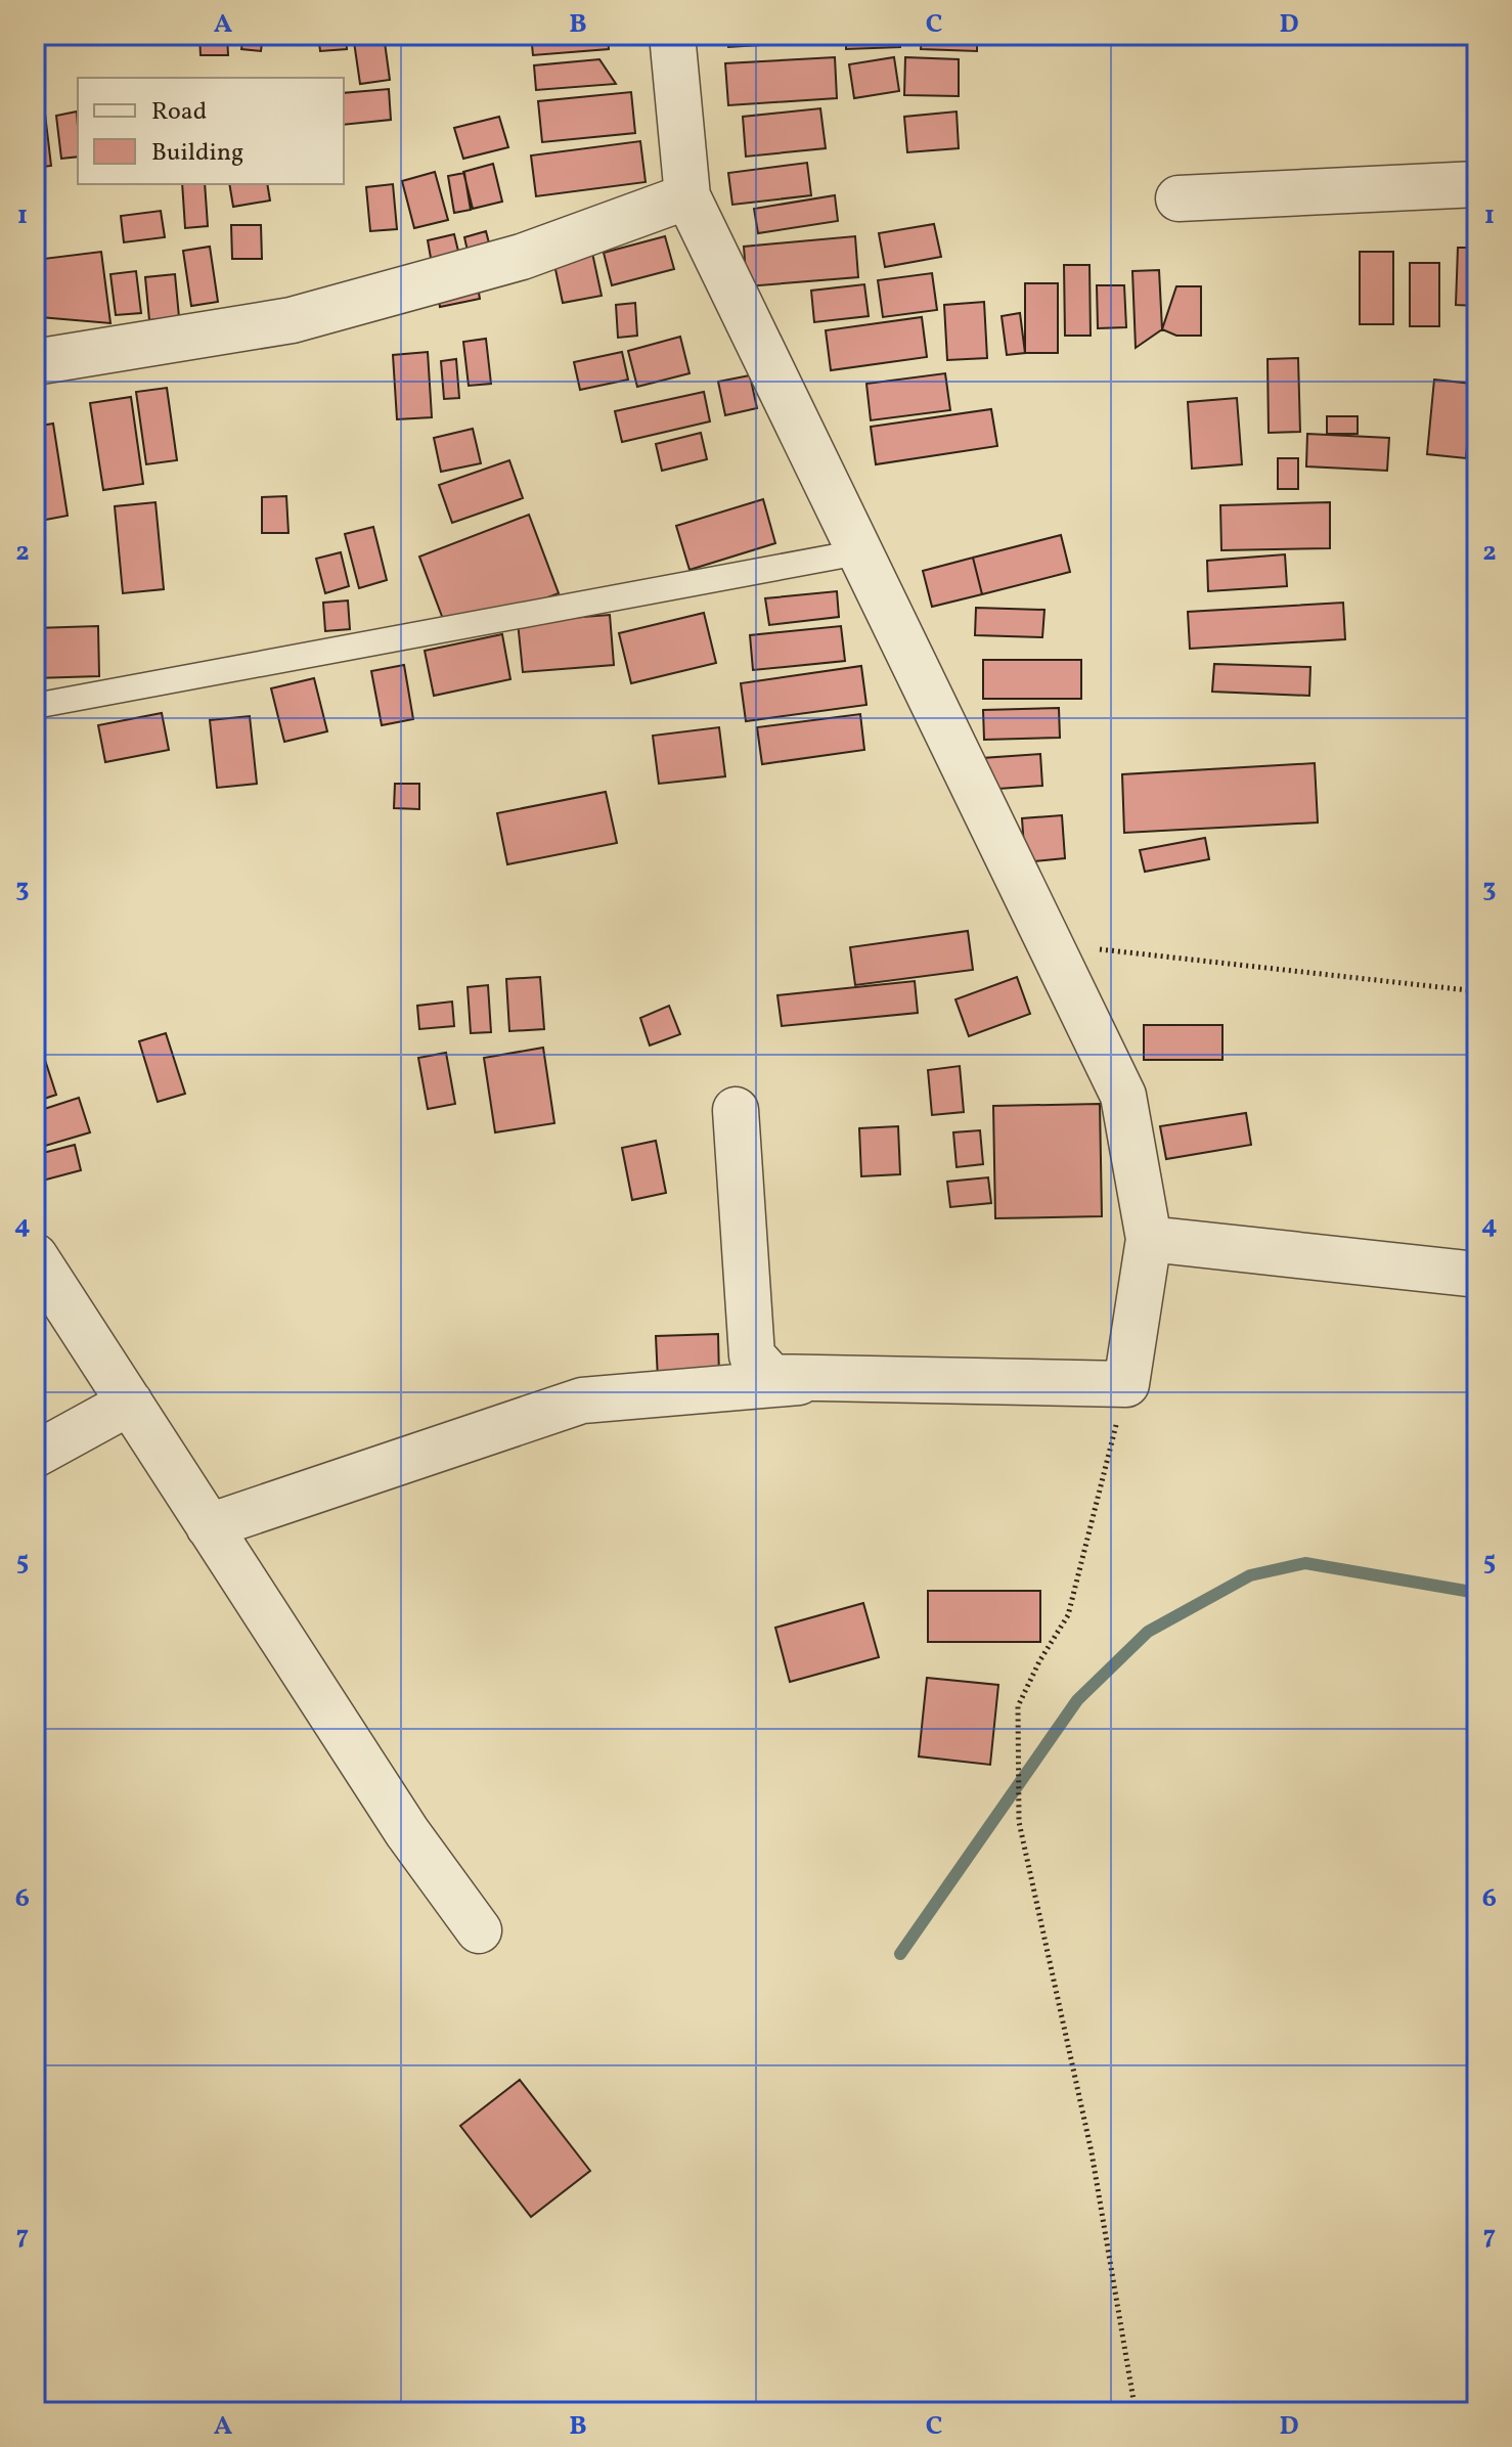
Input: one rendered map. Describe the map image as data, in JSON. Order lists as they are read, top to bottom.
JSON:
{
  "legend": ["Road", "Building"],
  "grid": {
    "columns": [
      "A",
      "B",
      "C",
      "D"
    ],
    "rows": [
      "1",
      "2",
      "3",
      "4",
      "5",
      "6",
      "7"
    ]
  }
}
